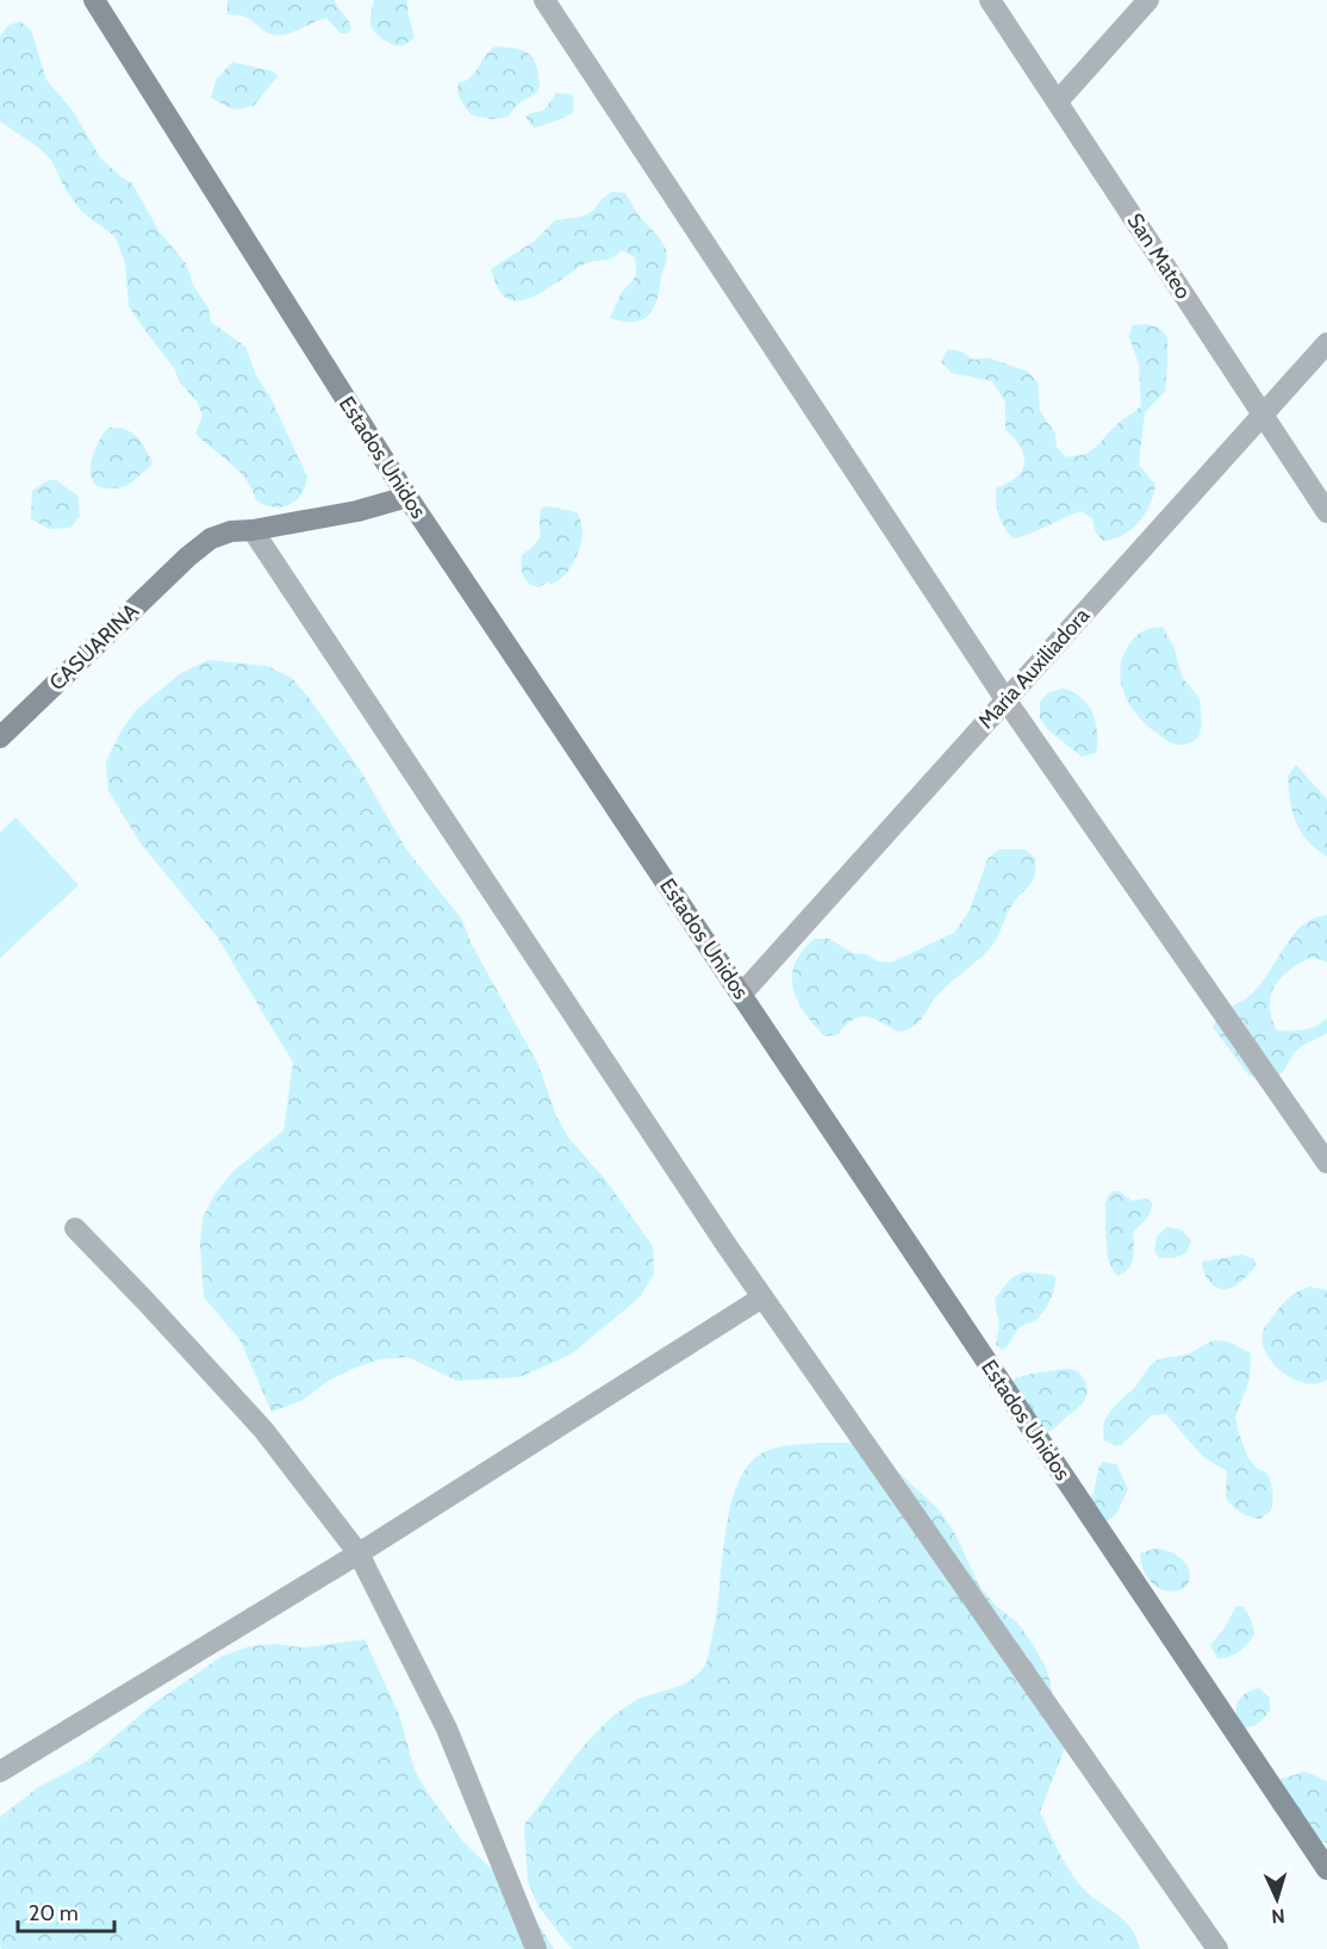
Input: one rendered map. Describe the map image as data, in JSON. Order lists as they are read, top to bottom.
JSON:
{
  "streets": {
    "street": [
      "San Mateo",
      "Estados Unidos",
      "CASUARINA",
      "Maria Auxiliadora"
    ]
  },
  "crossings": [
    ["San Mateo", "Maria Auxiliadora"],
    ["Estados Unidos", "CASUARINA"],
    ["Estados Unidos", "Maria Auxiliadora"]
  ],
  "scale_bar": "20 m",
  "north": "bottom"
}
